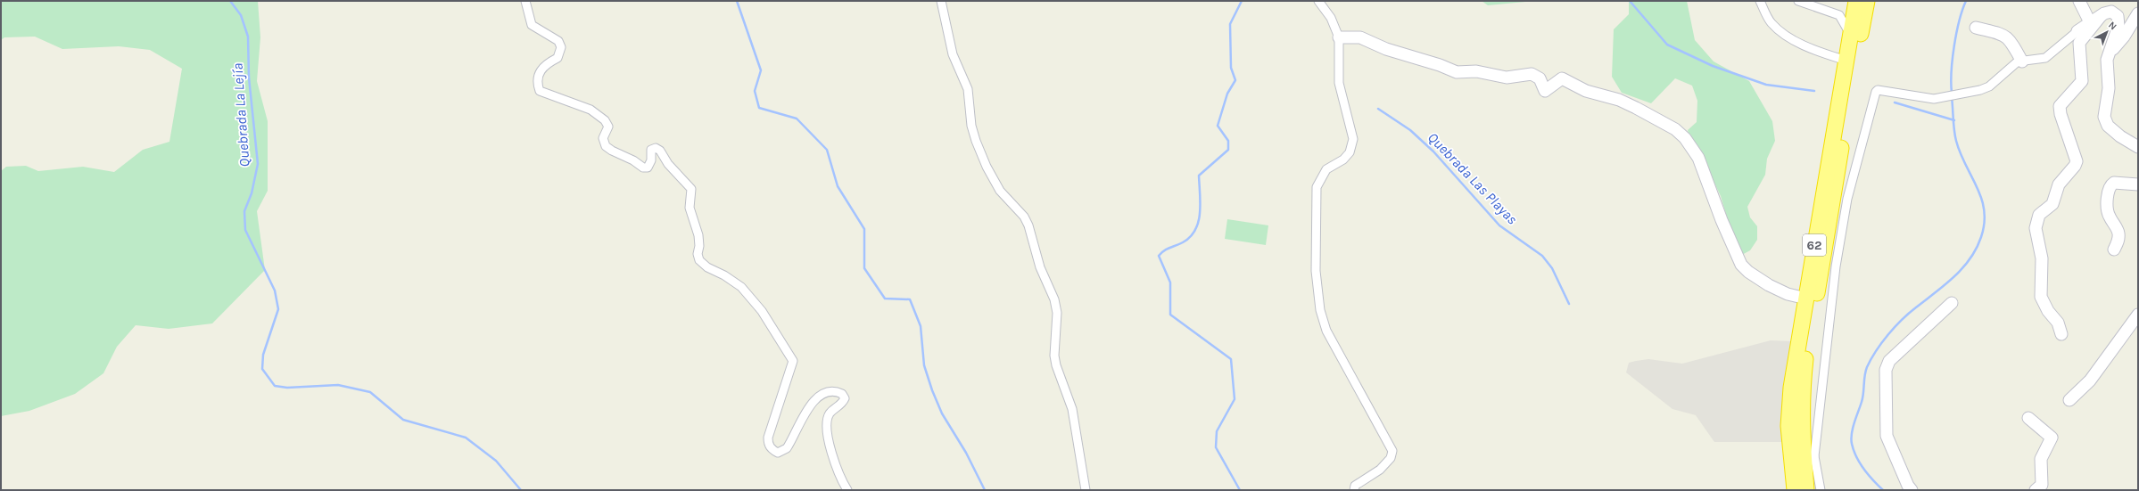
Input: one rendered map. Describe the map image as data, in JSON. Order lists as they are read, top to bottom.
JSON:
{
  "streets": {
    "highway": ["62"]
  },
  "water": ["Quebrada La Lejía", "Quebrada Las Playas"],
  "north": "top right"
}
